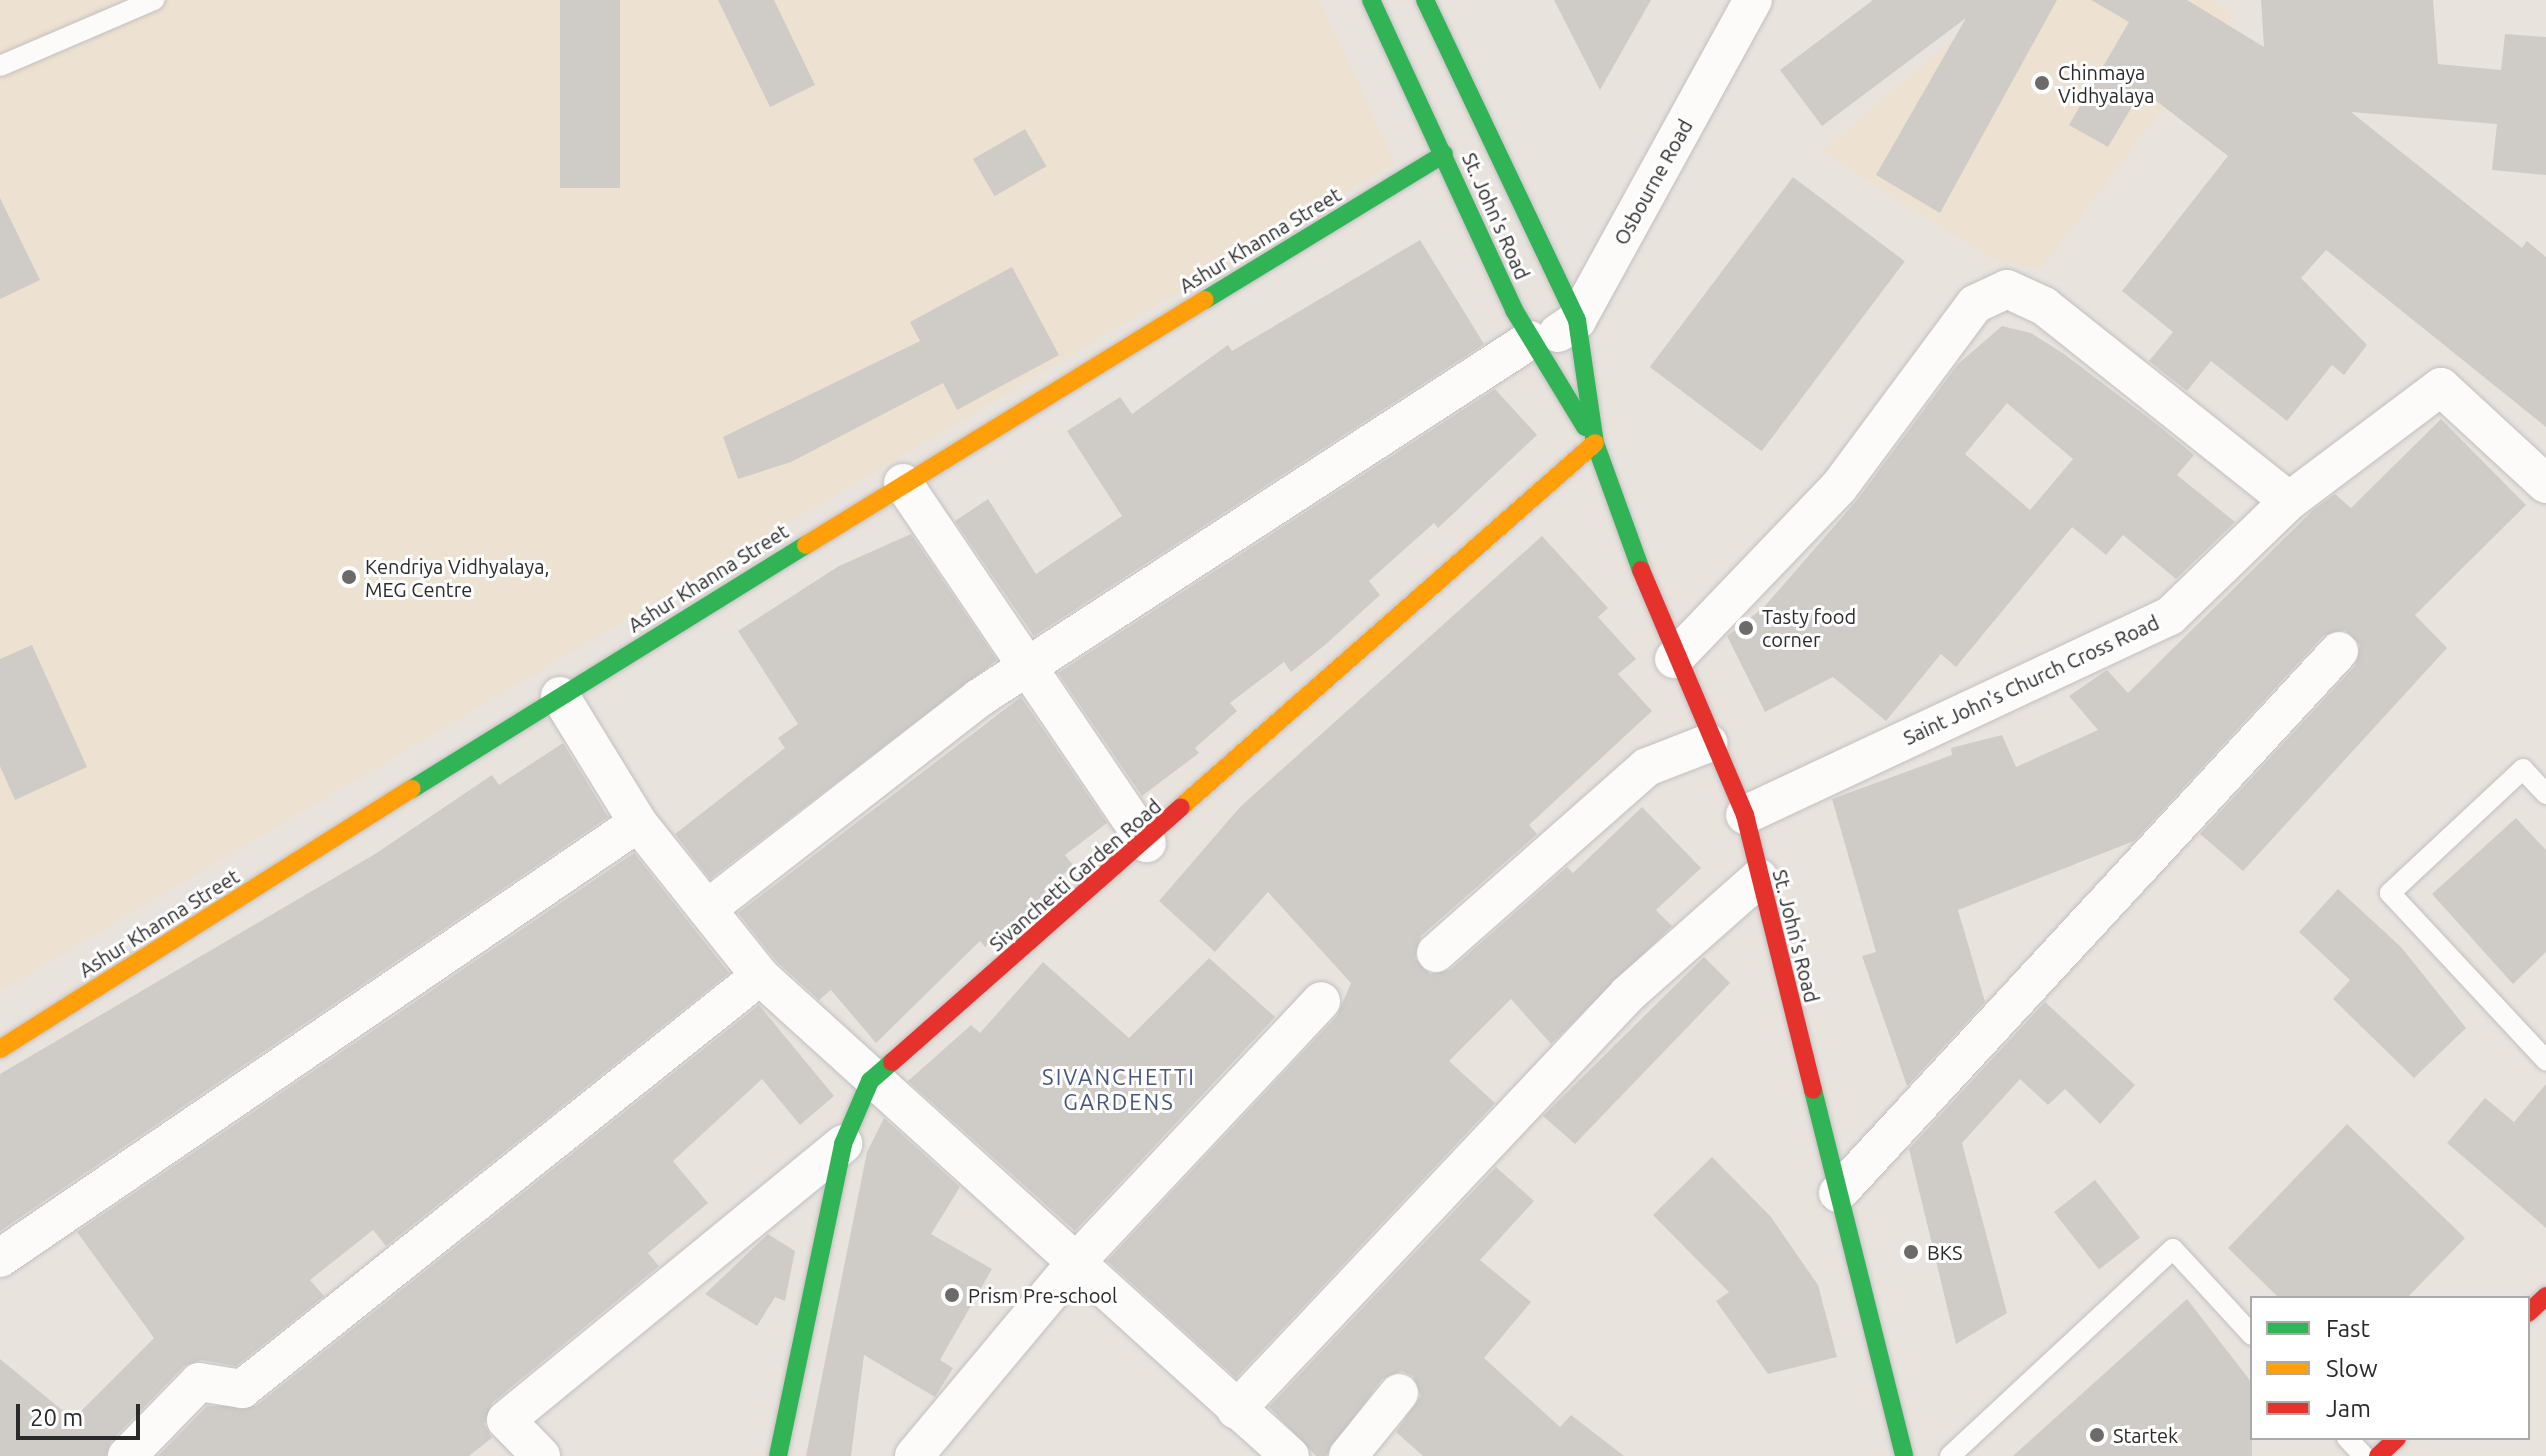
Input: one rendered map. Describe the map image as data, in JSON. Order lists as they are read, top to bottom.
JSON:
{
  "streets": {
    "street": [
      "Osbourne Road",
      "St. John's Road",
      "Ashur Khanna Street",
      "Saint John's Church Cross Road",
      "Sivanchetti Garden Road"
    ]
  },
  "crossings": [
    ["Osbourne Road", "St. John's Road"],
    ["St. John's Road", "Ashur Khanna Street"],
    ["St. John's Road", "Saint John's Church Cross Road"],
    ["St. John's Road", "Sivanchetti Garden Road"]
  ],
  "districts": ["SIVANCHETTI GARDENS"],
  "places": [
    "Chinmaya Vidhyalaya",
    "Kendriya Vidhyalaya, MEG Centre",
    "Tasty food corner",
    "BKS",
    "Prism Pre-school",
    "Startek"
  ],
  "legend": ["Fast", "Slow", "Jam"],
  "scale_bar": "20 m"
}
